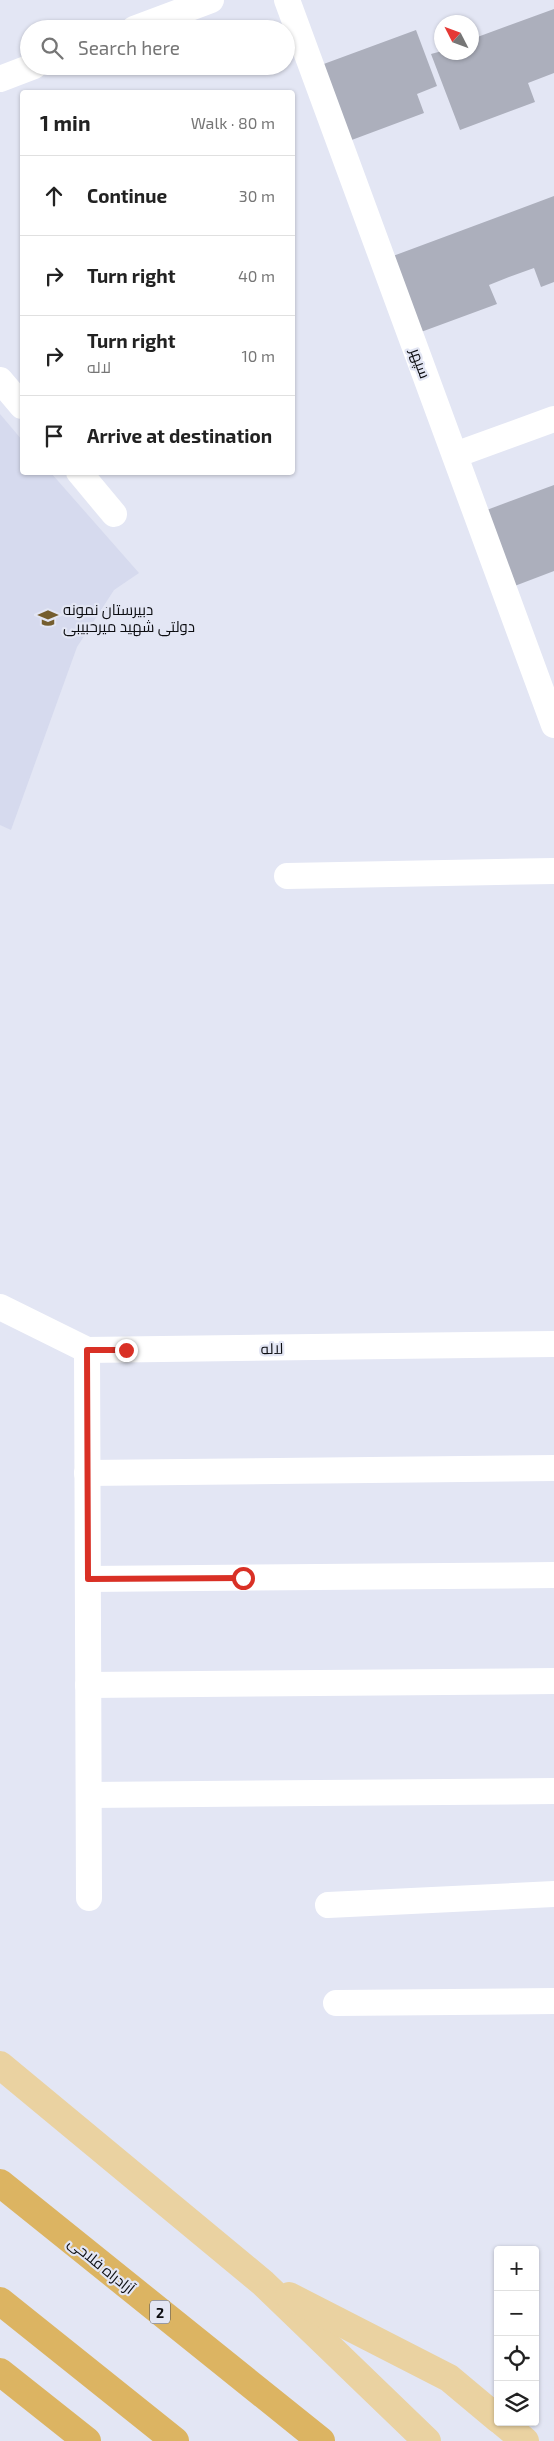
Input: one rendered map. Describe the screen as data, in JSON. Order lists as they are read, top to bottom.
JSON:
{
  "streets": {
    "highway": ["آزادراه فلاحی", "2"],
    "street": ["سپهر", "لاله"]
  },
  "places": {
    "school or university": ["دبیرستان نمونه دولتی شهید میرحبیبی"]
  },
  "north": "top left",
  "page": {
    "search": "Search here",
    "heading": ["1 min", "Walk · 80 m"],
    "list": [
      ["Continue", "30 m"],
      ["Turn right", "40 m"],
      ["Turn right", "لاله", "10 m"],
      "Arrive at destination"
    ],
    "map_buttons": ["+", "−"]
  }
}
